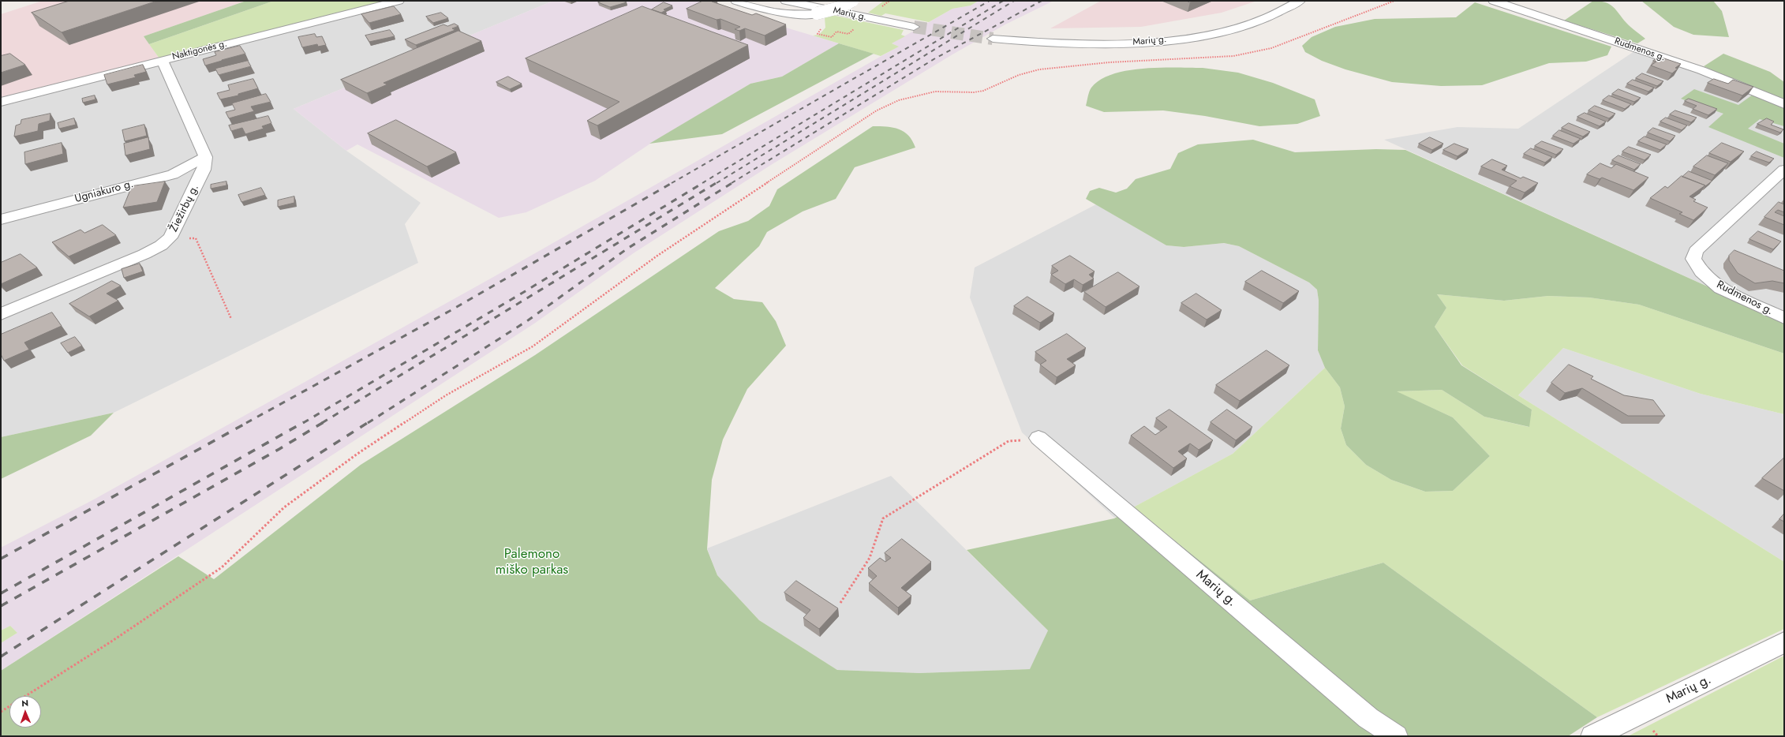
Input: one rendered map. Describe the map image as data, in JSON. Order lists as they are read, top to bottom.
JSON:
{
  "streets": {
    "street": [
      "Marių g.",
      "Rudmenos g.",
      "Naktigonės g.",
      "Ugniakuro g.",
      "Žiežirbų g."
    ]
  },
  "crossings": [
    ["Ugniakuro g.", "Žiežirbų g."]
  ],
  "parks": ["Palemono miško parkas"],
  "north": "top"
}
